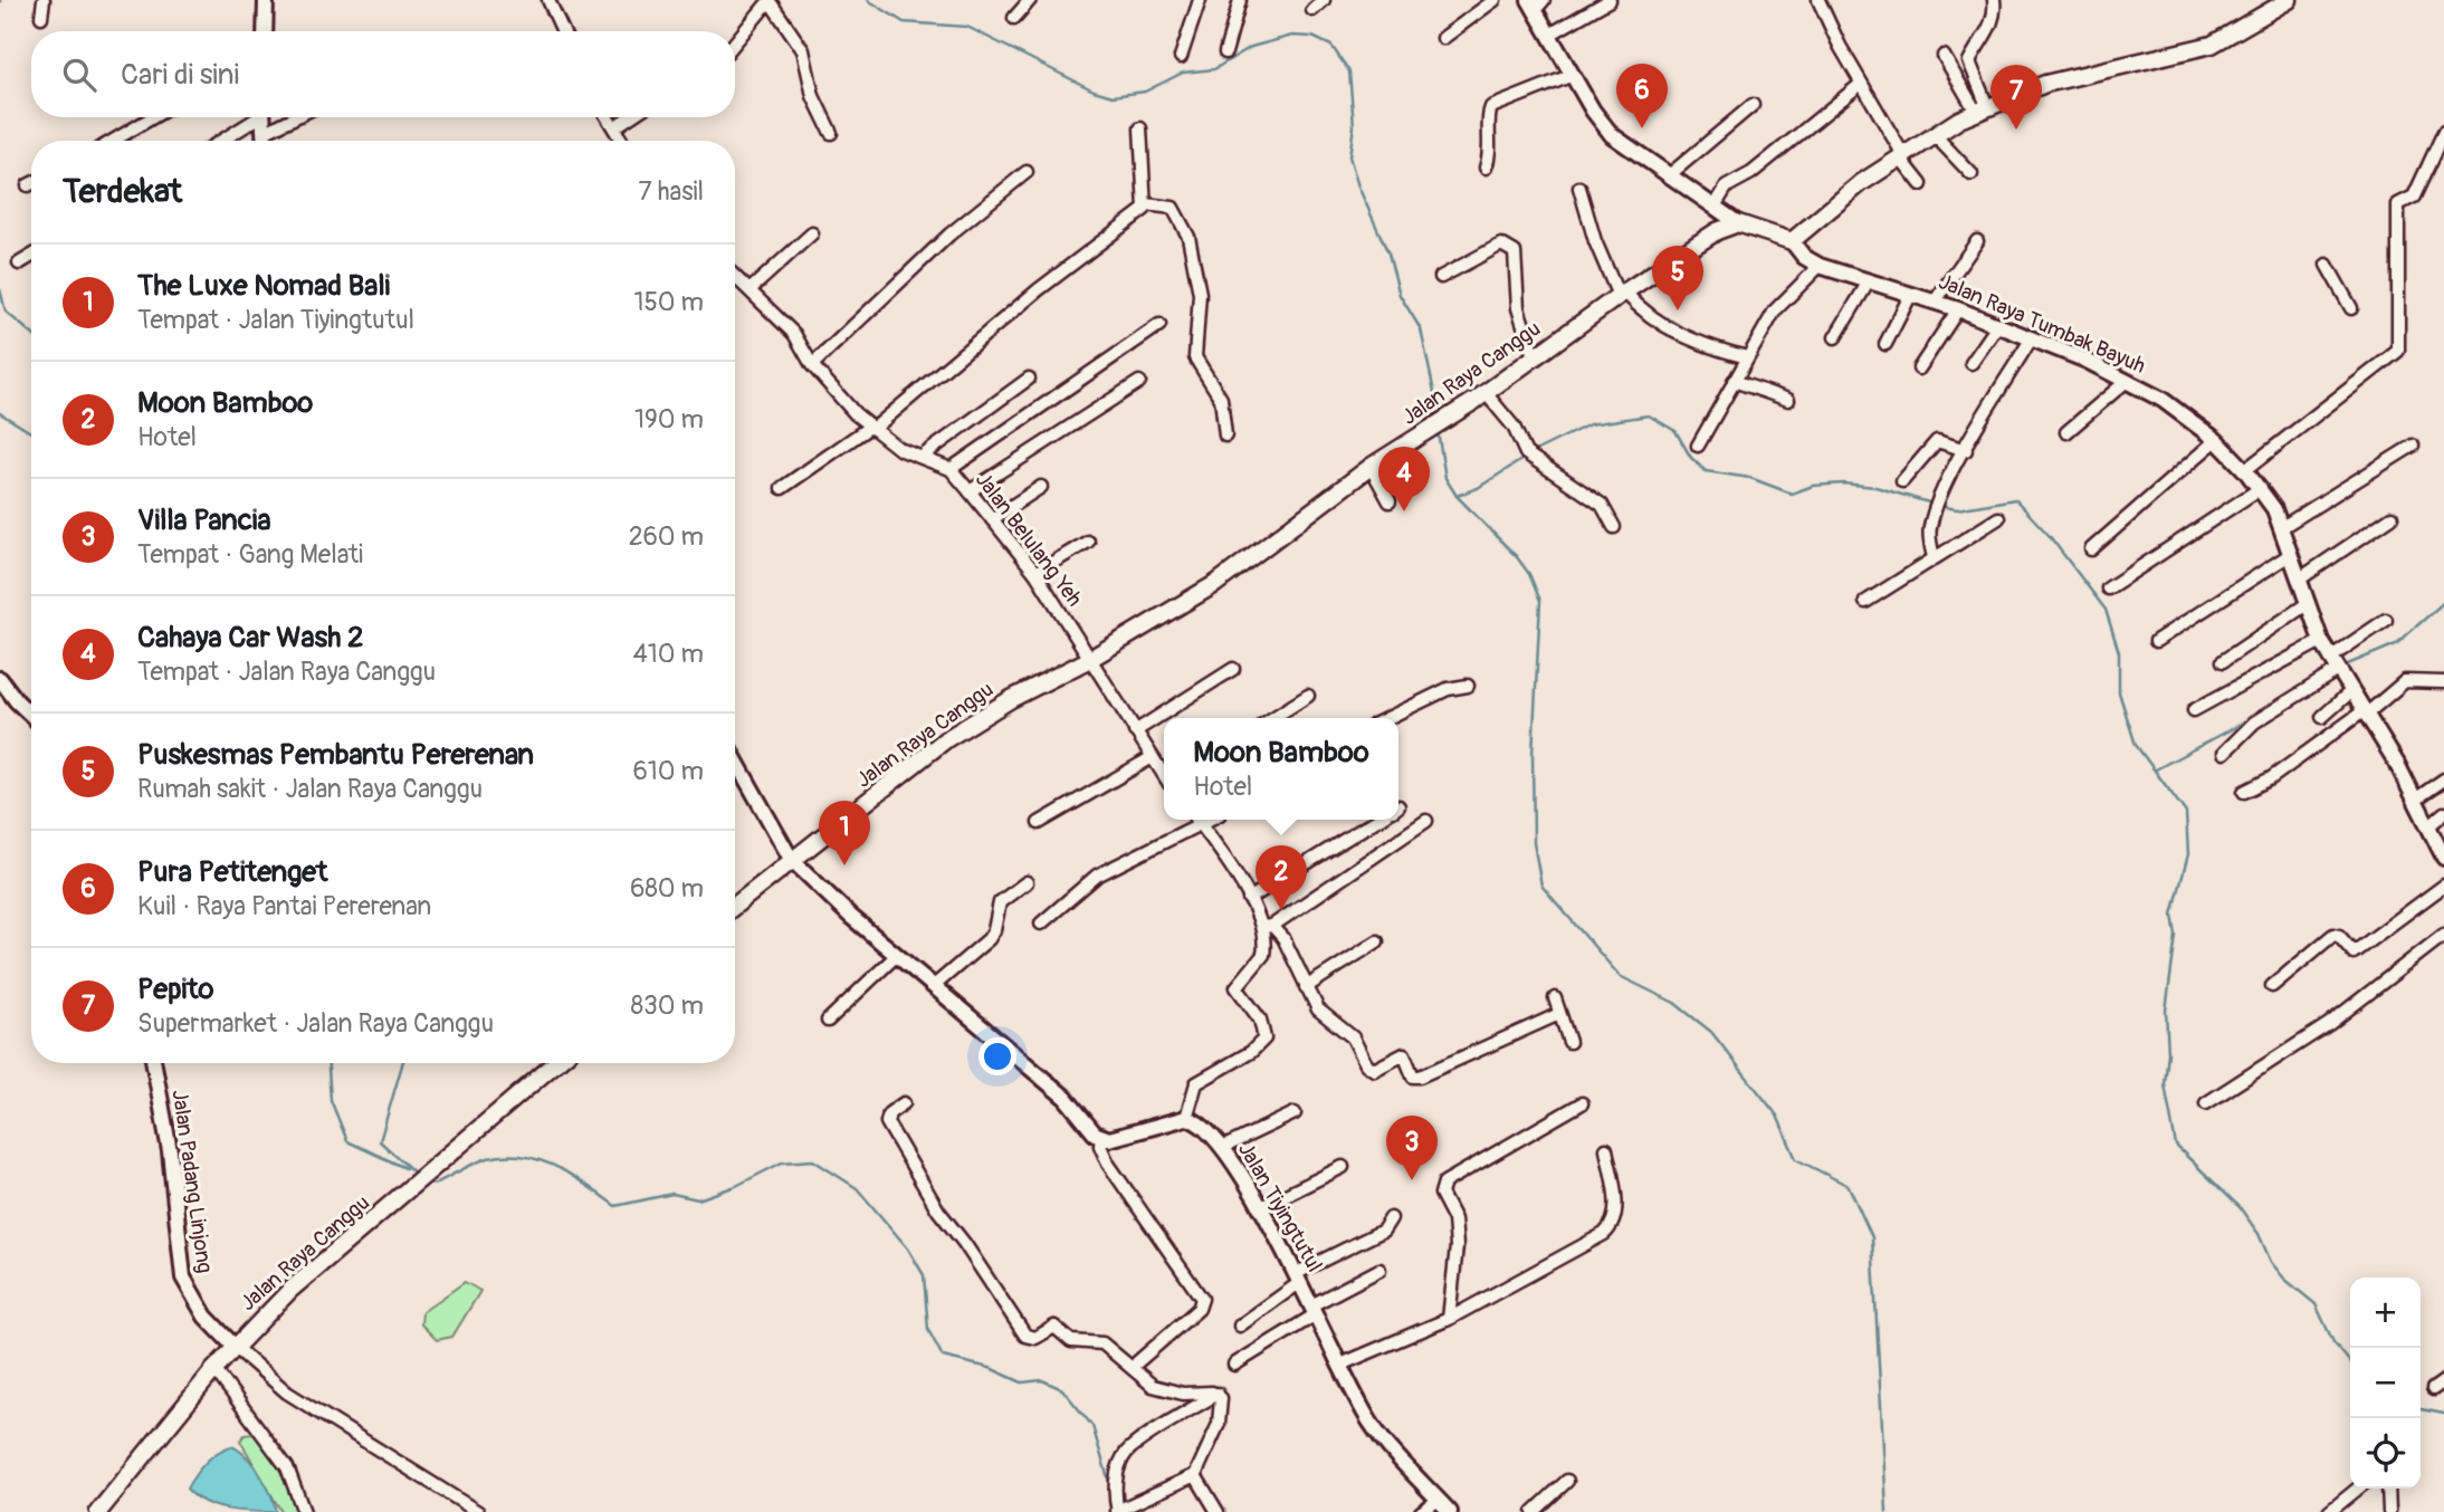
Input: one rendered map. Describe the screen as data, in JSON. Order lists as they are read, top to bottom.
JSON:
{
  "streets": {
    "main road": ["Jalan Raya Canggu"],
    "street": [
      "Jalan Raya Tumbak Bayuh",
      "Jalan Belulang Yeh",
      "Jalan Padang Linjong",
      "Jalan Tiyingtutul"
    ]
  },
  "crossings": [
    ["Jalan Raya Canggu", "Jalan Belulang Yeh"],
    ["Jalan Raya Canggu", "Jalan Padang Linjong"]
  ],
  "page": {
    "search": "Cari di sini",
    "pins": [
      "6",
      "7",
      "5",
      "4",
      "1",
      "2",
      "3"
    ],
    "heading": ["Terdekat", "7 hasil"],
    "list": [
      {
        "mark": "1",
        "name": "The Luxe Nomad Bali",
        "note": "Tempat · Jalan Tiyingtutul",
        "value": "150 m"
      },
      {
        "mark": "2",
        "name": "Moon Bamboo",
        "note": "Hotel",
        "value": "190 m"
      },
      {
        "mark": "3",
        "name": "Villa Pancia",
        "note": "Tempat · Gang Melati",
        "value": "260 m"
      },
      {
        "mark": "4",
        "name": "Cahaya Car Wash 2",
        "note": "Tempat · Jalan Raya Canggu",
        "value": "410 m"
      },
      {
        "mark": "5",
        "name": "Puskesmas Pembantu Pererenan",
        "note": "Rumah sakit · Jalan Raya Canggu",
        "value": "610 m"
      },
      {
        "mark": "6",
        "name": "Pura Petitenget",
        "note": "Kuil · Raya Pantai Pererenan",
        "value": "680 m"
      },
      {
        "mark": "7",
        "name": "Pepito",
        "note": "Supermarket · Jalan Raya Canggu",
        "value": "830 m"
      }
    ],
    "popup": ["Moon Bamboo", "Hotel"],
    "map_buttons": ["+", "−"]
  }
}
